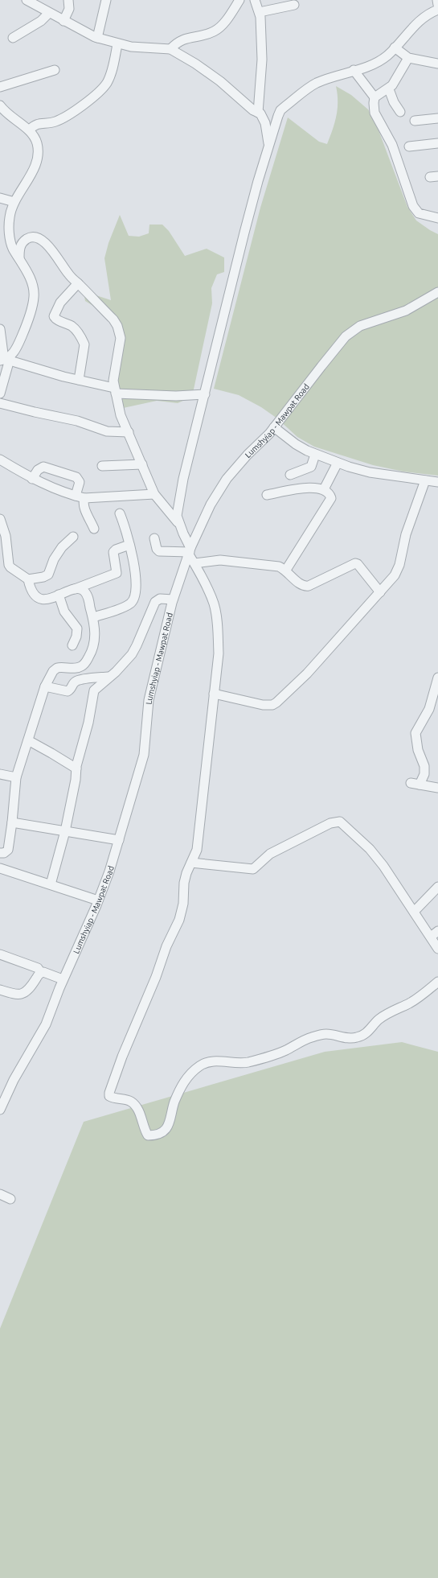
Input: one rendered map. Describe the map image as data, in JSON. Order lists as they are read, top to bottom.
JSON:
{
  "streets": {
    "street": ["Lumshyiap - Mawpat Road"]
  }
}
